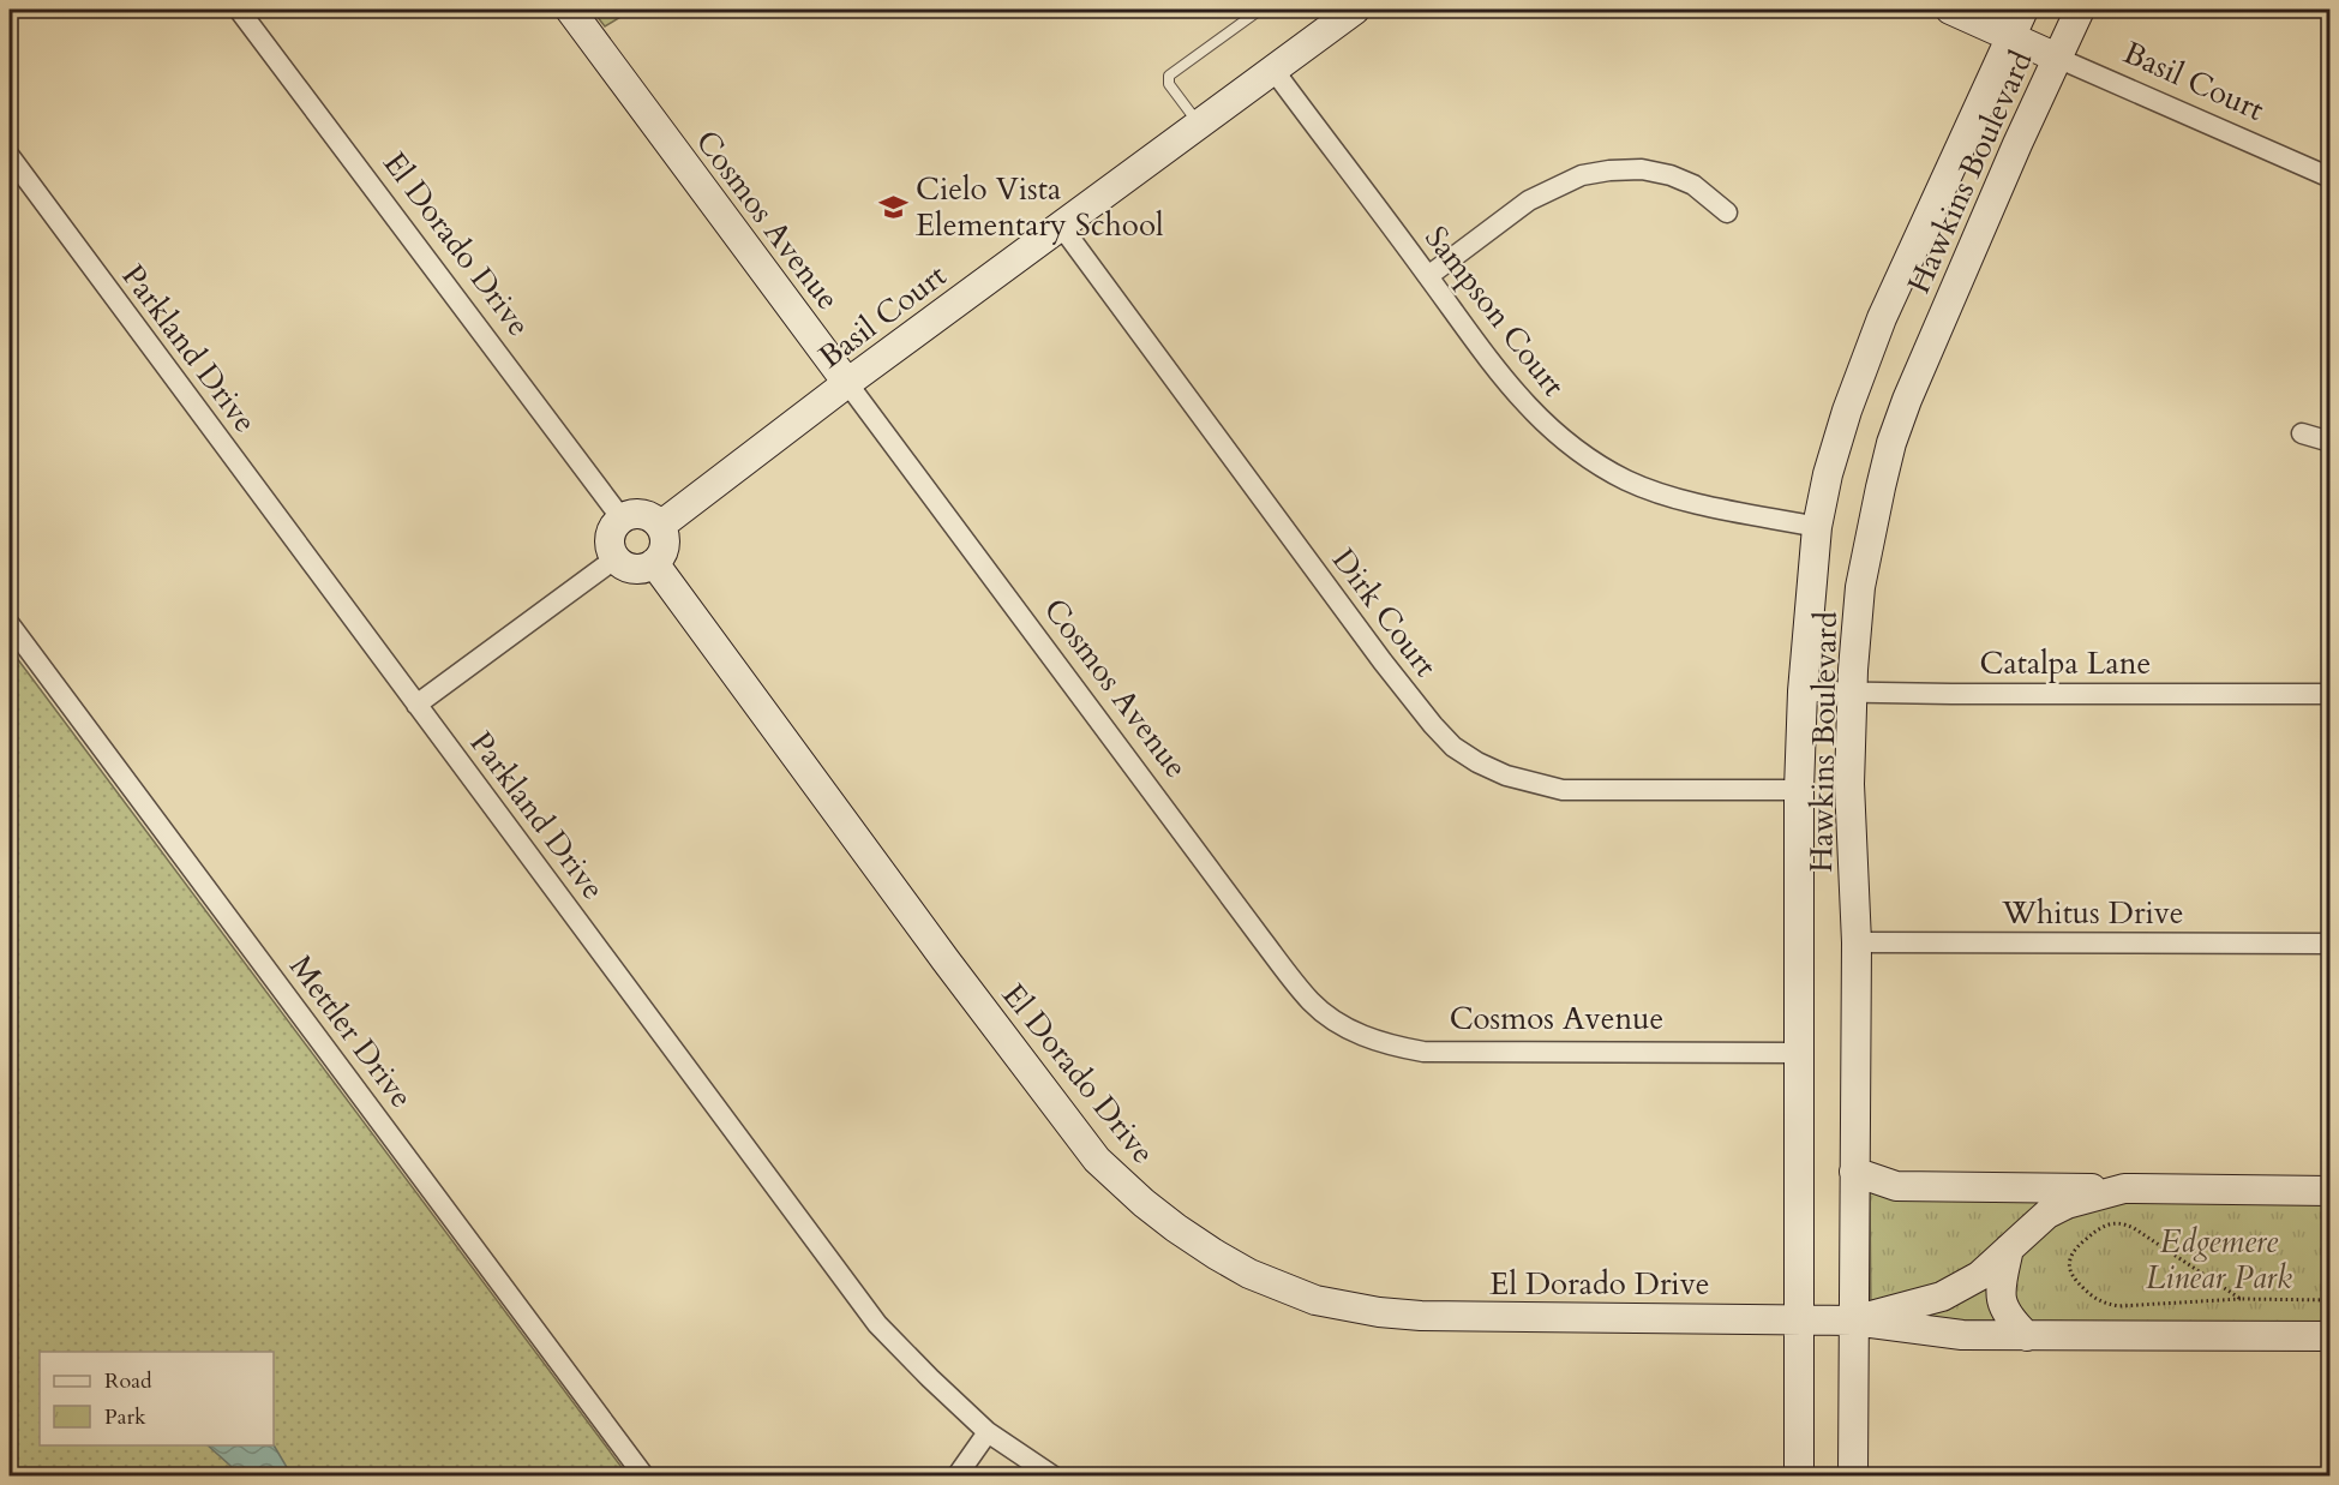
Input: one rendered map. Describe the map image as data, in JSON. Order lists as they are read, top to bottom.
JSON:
{
  "streets": {
    "main road": [
      "Basil Court",
      "Hawkins Boulevard",
      "Cosmos Avenue",
      "El Dorado Drive"
    ],
    "street": [
      "Sampson Court",
      "Parkland Drive",
      "Dirk Court",
      "Catalpa Lane",
      "Whitus Drive",
      "Mettler Drive"
    ]
  },
  "crossings": [
    ["Basil Court", "Hawkins Boulevard"],
    ["Basil Court", "Cosmos Avenue"],
    ["Basil Court", "El Dorado Drive"],
    ["Basil Court", "Sampson Court"],
    ["Basil Court", "Dirk Court"],
    ["Hawkins Boulevard", "Cosmos Avenue"],
    ["Hawkins Boulevard", "El Dorado Drive"],
    ["Hawkins Boulevard", "Sampson Court"],
    ["Hawkins Boulevard", "Dirk Court"],
    ["Hawkins Boulevard", "Catalpa Lane"],
    ["Hawkins Boulevard", "Whitus Drive"]
  ],
  "parks": ["Edgemere Linear Park"],
  "places": {
    "school or university": ["Cielo Vista Elementary School"]
  },
  "legend": ["Road", "Park"]
}
